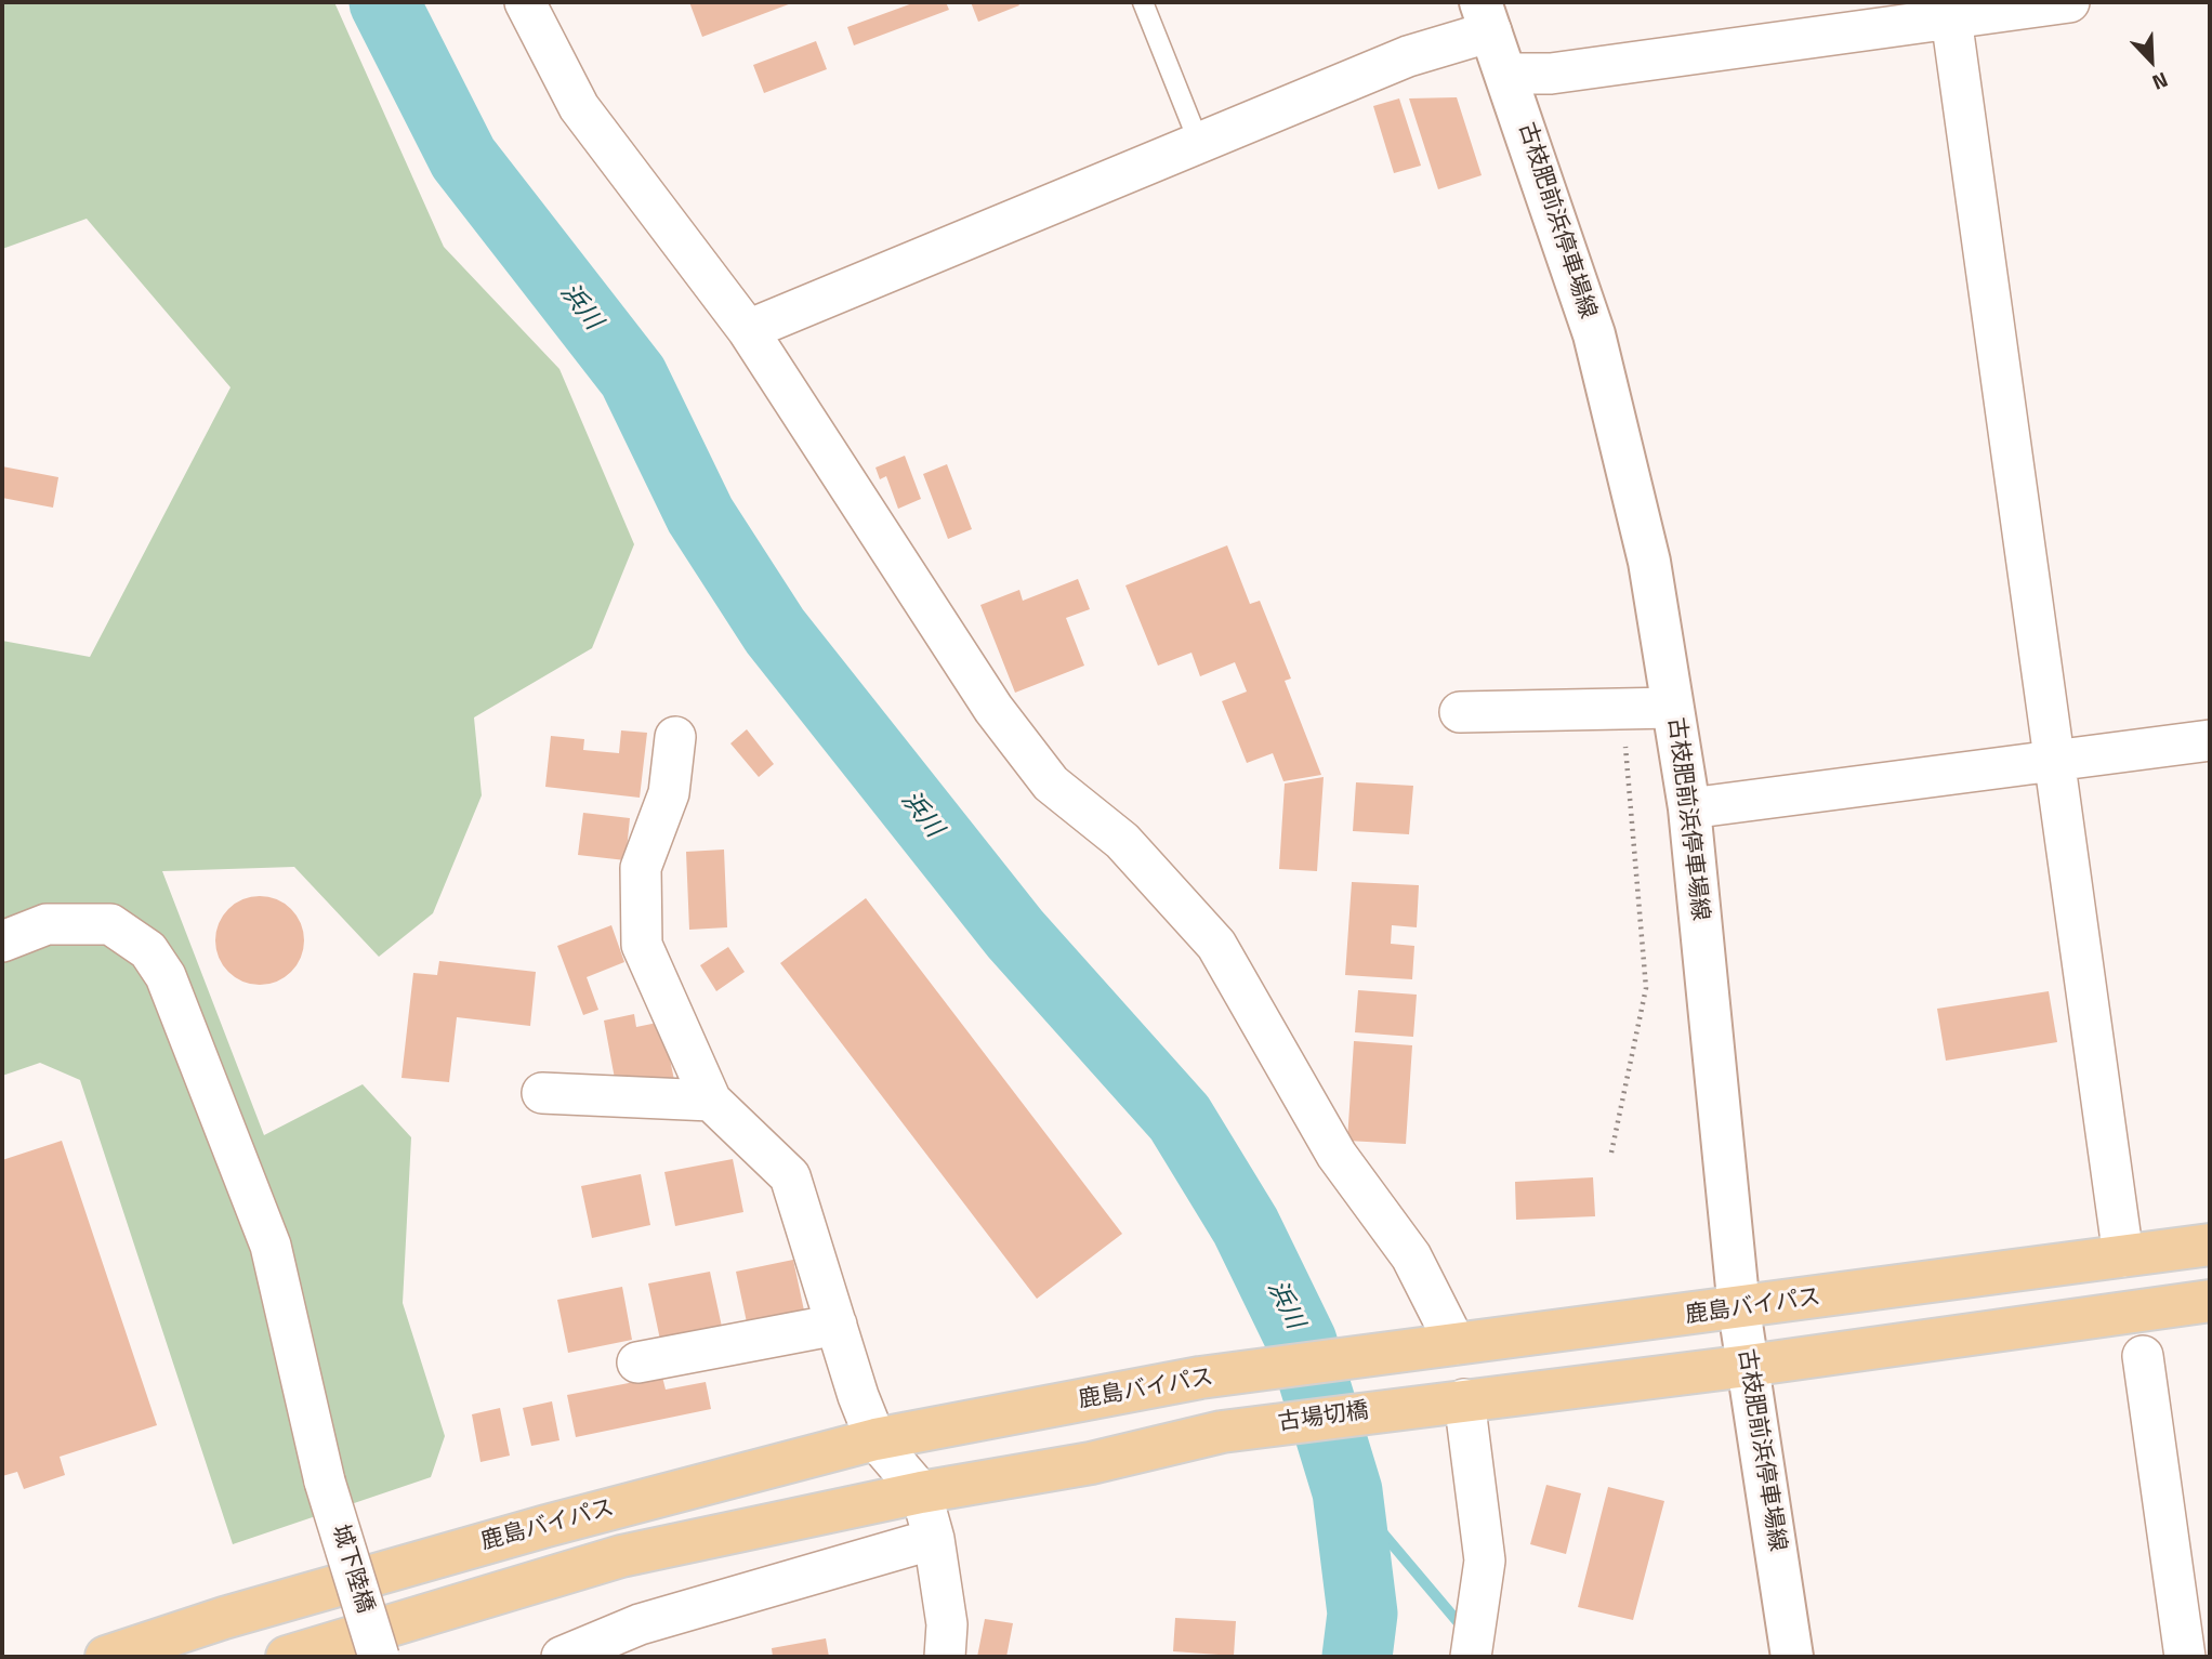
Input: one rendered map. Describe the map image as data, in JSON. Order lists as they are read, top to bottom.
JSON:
{
  "streets": {
    "highway": ["鹿島バイパス", "古場切橋"],
    "main road": ["古枝肥前浜停車場線"],
    "street": ["城下陸橋"]
  },
  "crossings": [
    ["古枝肥前浜停車場線", "鹿島バイパス"]
  ],
  "water": ["浜川"],
  "north": "bottom right"
}
